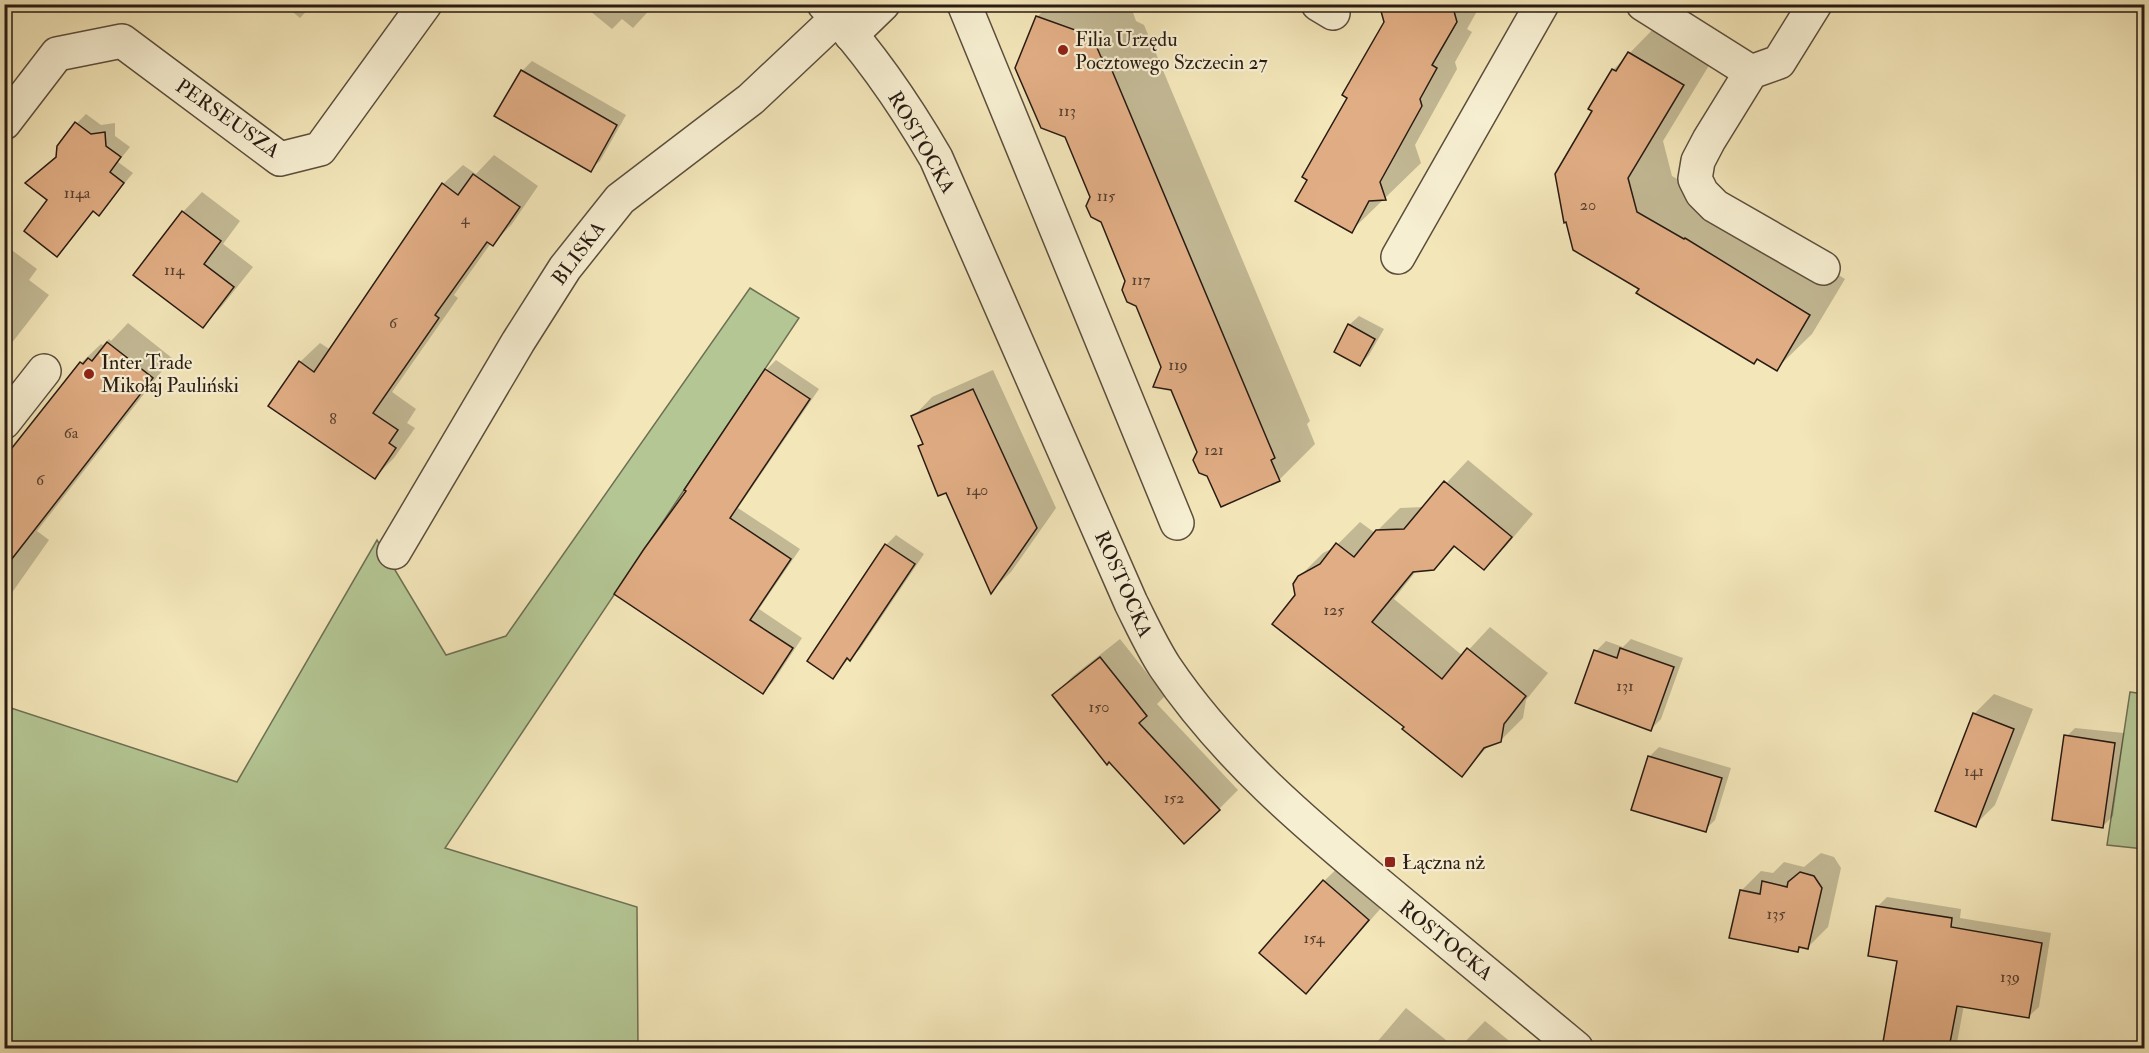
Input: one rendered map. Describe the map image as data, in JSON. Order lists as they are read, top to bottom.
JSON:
{
  "streets": {
    "street": ["PERSEUSZA", "ROSTOCKA", "BLISKA"]
  },
  "crossings": [
    ["ROSTOCKA", "BLISKA"]
  ],
  "places": {
    "other": ["Filia Urzędu Pocztowego Szczecin 27", "Inter Trade Mikołaj Pauliński"],
    "transit": ["Łączna nż"]
  },
  "house_numbers": [
    "113",
    "114a",
    "115",
    "20",
    "4",
    "114",
    "117",
    "6",
    "119",
    "8",
    "6a",
    "121",
    "6",
    "140",
    "125",
    "131",
    "150",
    "141",
    "152",
    "135",
    "154",
    "139"
  ]
}
